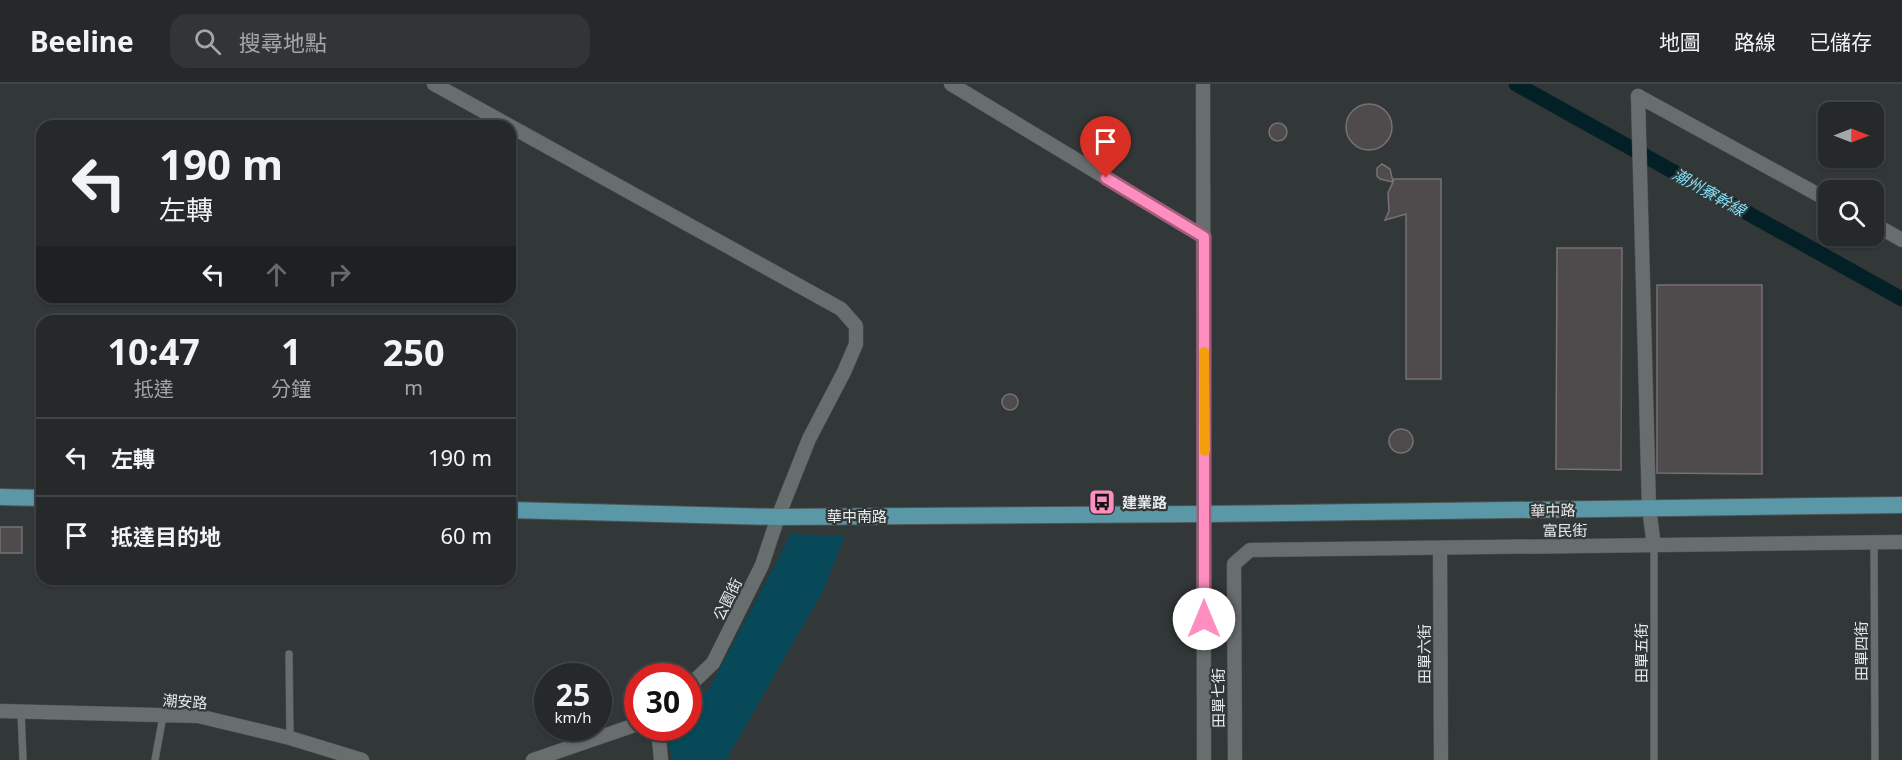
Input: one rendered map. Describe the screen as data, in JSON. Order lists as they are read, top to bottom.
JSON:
{
  "streets": {
    "main road": ["華中路", "華中南路"],
    "street": [
      "富民街",
      "公園街",
      "田單六街",
      "田單七街",
      "潮安路"
    ],
    "lane": ["田單四街", "田單五街"]
  },
  "crossings": [
    ["華中路", "華中南路"],
    ["華中南路", "公園街"],
    ["富民街", "田單四街"],
    ["富民街", "田單五街"],
    ["富民街", "田單六街"],
    ["富民街", "田單七街"]
  ],
  "water": ["潮州寮幹線"],
  "places": {
    "bus stop": ["建業路"]
  },
  "north": "right",
  "page": {
    "header": "Beeline",
    "search": "搜尋地點",
    "nav": ["地圖", "路線", "已儲存"],
    "turn": ["190 m", "左轉"],
    "eta": [
      "10:47",
      "抵達",
      "1",
      "分鐘",
      "250",
      "m"
    ],
    "list": [
      {
        "name": "左轉",
        "value": "190 m"
      },
      {
        "name": "抵達目的地",
        "value": "60 m"
      }
    ],
    "speed": "25 km/h",
    "limit": "30"
  }
}
